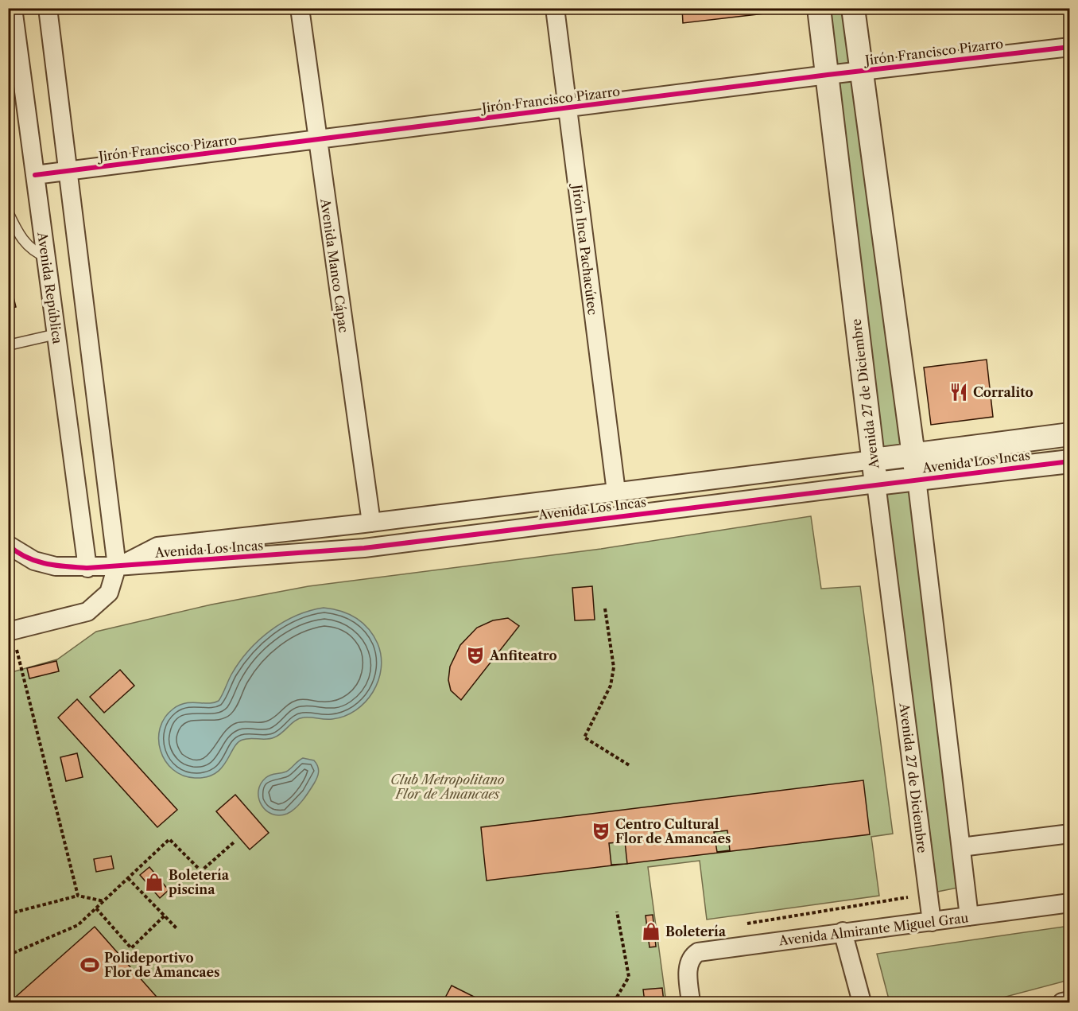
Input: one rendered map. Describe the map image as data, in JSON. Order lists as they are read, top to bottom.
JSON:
{
  "streets": {
    "street": [
      "Jirón Francisco Pizarro",
      "Jirón Inca Pachacútec",
      "Avenida Manco Cápac",
      "Avenida República",
      "Avenida 27 de Diciembre",
      "Avenida Los Incas",
      "Avenida Almirante Miguel Grau"
    ]
  },
  "crossings": [
    ["Jirón Francisco Pizarro", "Jirón Inca Pachacútec"],
    ["Jirón Francisco Pizarro", "Avenida Manco Cápac"],
    ["Jirón Francisco Pizarro", "Avenida República"],
    ["Jirón Francisco Pizarro", "Avenida 27 de Diciembre"],
    ["Jirón Inca Pachacútec", "Avenida Los Incas"],
    ["Avenida Manco Cápac", "Avenida Los Incas"],
    ["Avenida 27 de Diciembre", "Avenida Los Incas"],
    ["Avenida 27 de Diciembre", "Avenida Almirante Miguel Grau"]
  ],
  "parks": ["Club Metropolitano Flor de Amancaes"],
  "places": {
    "restaurant": ["Corralito"],
    "theatre": ["Anfiteatro", "Centro Cultural Flor de Amancaes"],
    "shop": ["Boletería piscina", "Boletería"],
    "sports": ["Polideportivo Flor de Amancaes"]
  }
}
